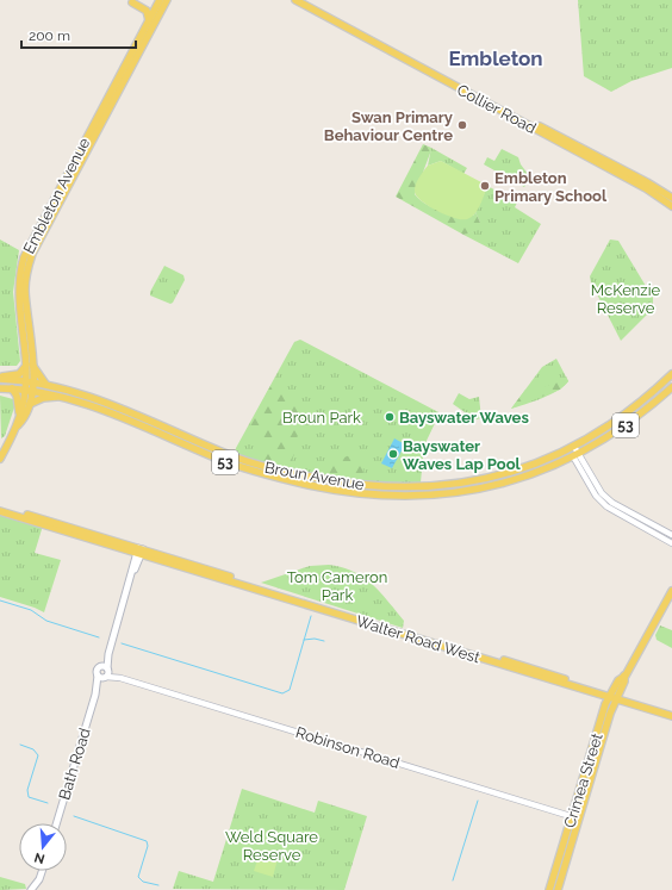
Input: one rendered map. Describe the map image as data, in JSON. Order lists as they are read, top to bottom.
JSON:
{
  "streets": {
    "main road": [
      "Collier Road",
      "Embleton Avenue",
      "53",
      "Broun Avenue",
      "Walter Road West",
      "Bath Road",
      "Crimea Street"
    ],
    "street": ["Robinson Road"]
  },
  "crossings": [
    ["Embleton Avenue", "Broun Avenue"],
    ["Walter Road West", "Bath Road"],
    ["Walter Road West", "Crimea Street"],
    ["Robinson Road", "Bath Road"],
    ["Robinson Road", "Crimea Street"]
  ],
  "districts": ["Embleton"],
  "parks": [
    "McKenzie Reserve",
    "Broun Park",
    "Tom Cameron Park",
    "Weld Square Reserve"
  ],
  "places": [
    "Swan Primary Behaviour Centre",
    "Embleton Primary School",
    "Bayswater Waves",
    "Bayswater Waves Lap Pool"
  ],
  "scale_bar": "200 m",
  "north": "bottom"
}
